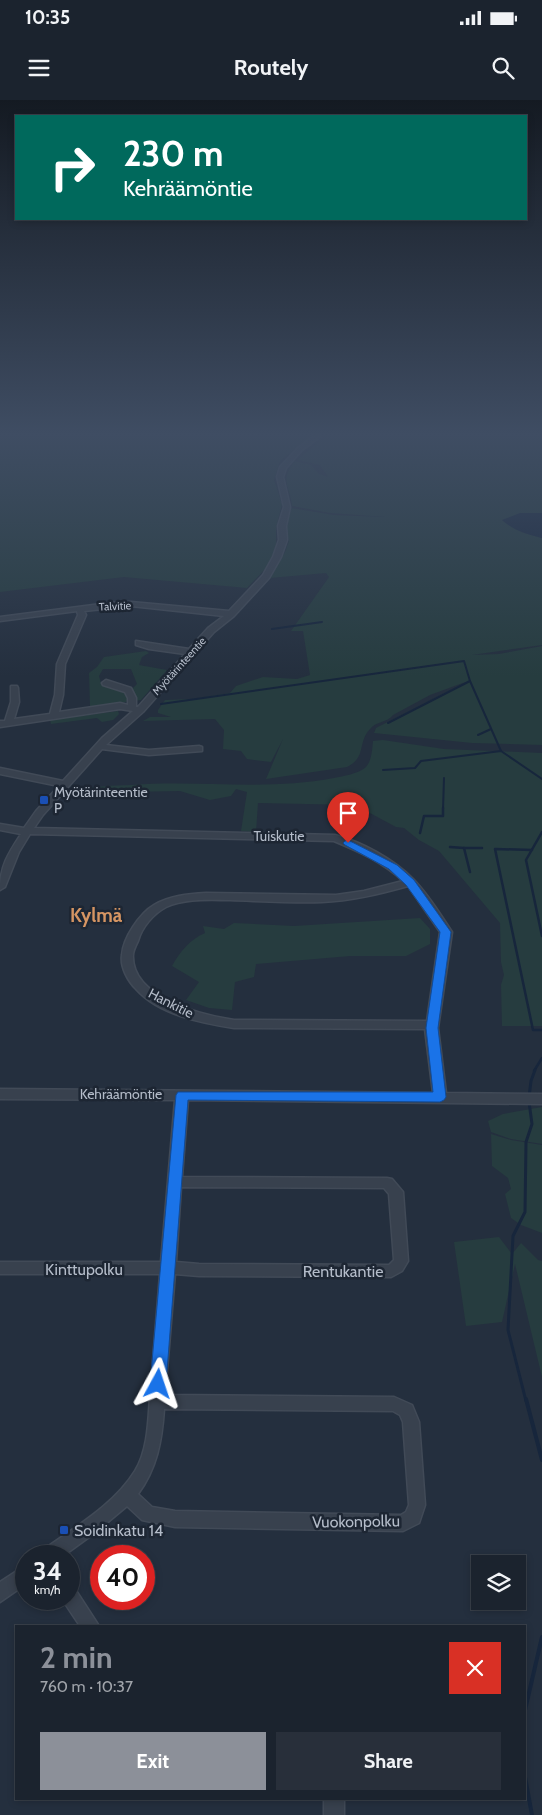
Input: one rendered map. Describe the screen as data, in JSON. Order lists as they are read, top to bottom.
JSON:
{
  "streets": {
    "street": [
      "Talvitie",
      "Myötärinteentie",
      "Tuiskutie",
      "Hankitie",
      "Kehräämöntie",
      "Kinttupolku",
      "Rentukantie",
      "Vuokonpolku"
    ]
  },
  "crossings": [
    ["Talvitie", "Myötärinteentie"],
    ["Myötärinteentie", "Tuiskutie"],
    ["Tuiskutie", "Hankitie"],
    ["Tuiskutie", "Kehräämöntie"],
    ["Kinttupolku", "Rentukantie"]
  ],
  "districts": ["Kylmä"],
  "places": {
    "transit": ["Myötärinteentie P", "Soidinkatu 14"]
  },
  "page": {
    "status": "10:35",
    "header": "Routely",
    "turn": ["230 m", "Kehräämöntie"],
    "speed": "34 km/h",
    "limit": "40",
    "heading": ["2 min", "760 m · 10:37"],
    "buttons": ["Exit", "Share"]
  }
}
